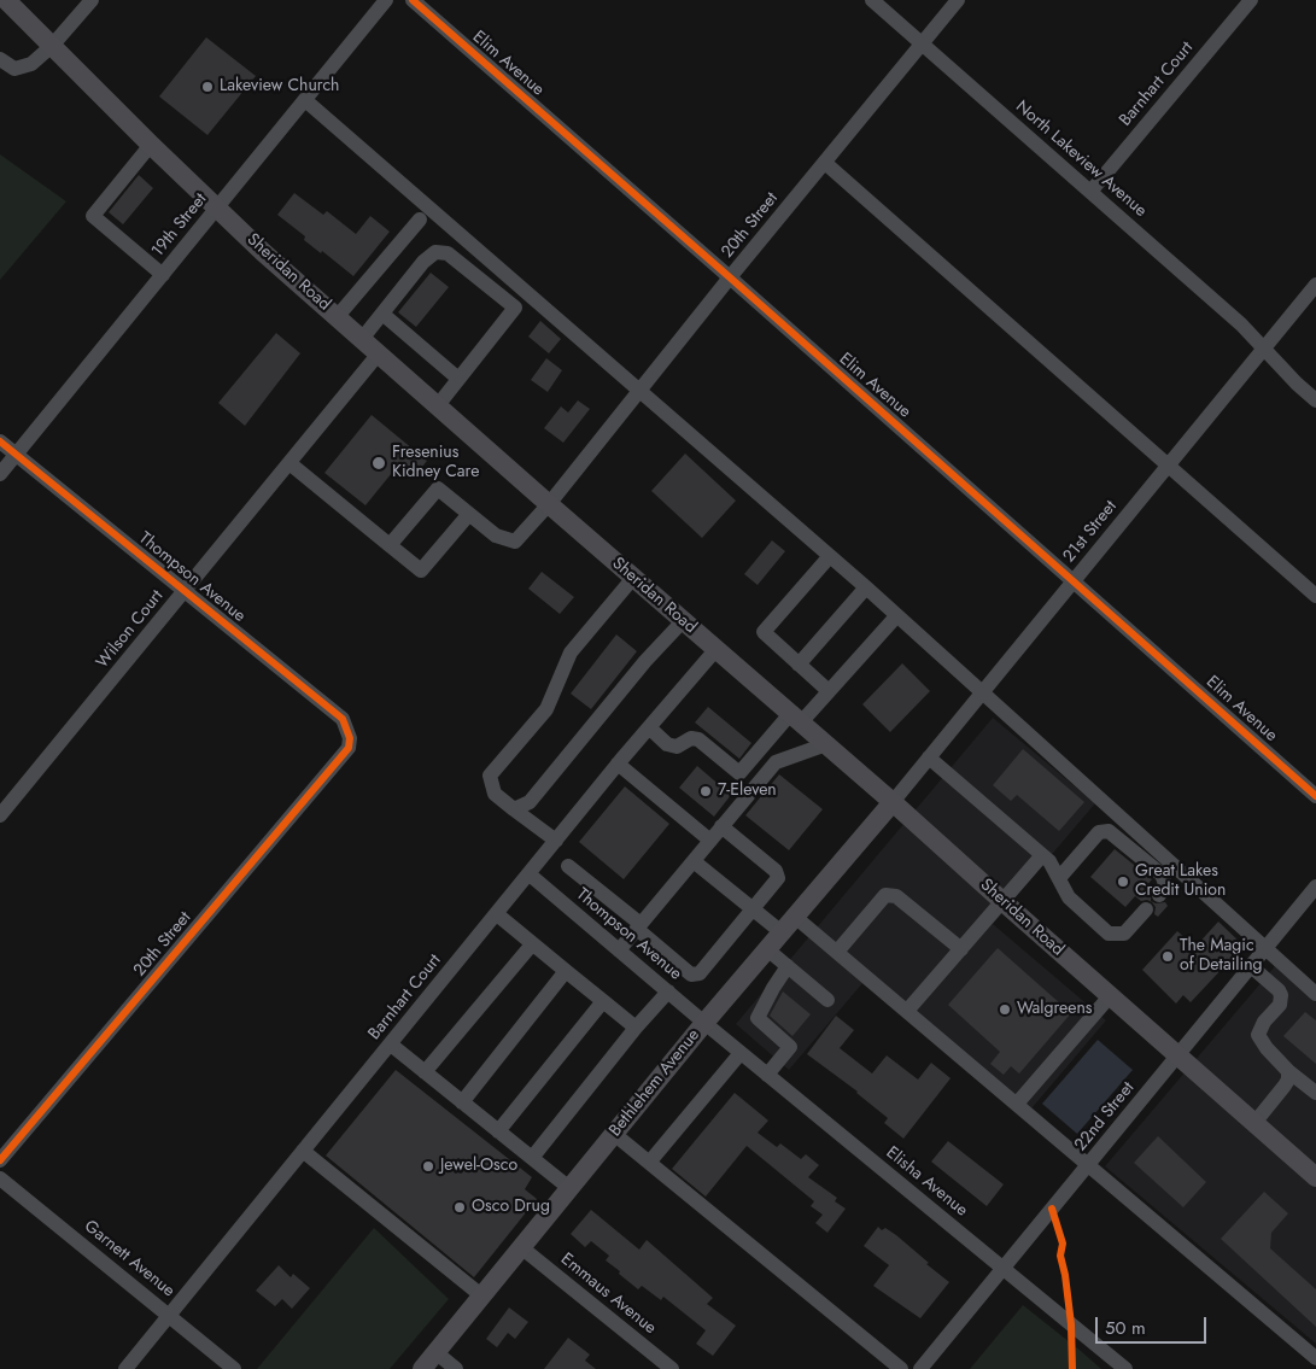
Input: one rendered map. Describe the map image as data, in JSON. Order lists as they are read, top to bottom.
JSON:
{
  "streets": {
    "main road": ["Sheridan Road", "Bethlehem Avenue"],
    "street": [
      "Elim Avenue",
      "Barnhart Court",
      "North Lakeview Avenue",
      "19th Street",
      "20th Street",
      "21st Street",
      "Thompson Avenue",
      "Wilson Court",
      "22nd Street",
      "Elisha Avenue",
      "Garnett Avenue",
      "Emmaus Avenue"
    ]
  },
  "crossings": [
    ["Elim Avenue", "20th Street"],
    ["Elim Avenue", "21st Street"],
    ["Barnhart Court", "North Lakeview Avenue"],
    ["Barnhart Court", "Sheridan Road"],
    ["Barnhart Court", "Thompson Avenue"],
    ["Barnhart Court", "Garnett Avenue"],
    ["North Lakeview Avenue", "20th Street"],
    ["North Lakeview Avenue", "21st Street"],
    ["19th Street", "Sheridan Road"],
    ["19th Street", "Thompson Avenue"],
    ["20th Street", "Sheridan Road"],
    ["20th Street", "Thompson Avenue"],
    ["Sheridan Road", "21st Street"],
    ["Sheridan Road", "Wilson Court"],
    ["Sheridan Road", "Bethlehem Avenue"],
    ["Sheridan Road", "22nd Street"],
    ["21st Street", "Bethlehem Avenue"],
    ["Thompson Avenue", "Wilson Court"],
    ["Thompson Avenue", "Bethlehem Avenue"],
    ["Thompson Avenue", "Elisha Avenue"],
    ["Bethlehem Avenue", "Elisha Avenue"],
    ["Bethlehem Avenue", "Emmaus Avenue"],
    ["22nd Street", "Elisha Avenue"]
  ],
  "places": [
    "Lakeview Church",
    "Fresenius Kidney Care",
    "7-Eleven",
    "Great Lakes Credit Union",
    "The Magic of Detailing",
    "Walgreens",
    "Jewel-Osco",
    "Osco Drug"
  ],
  "scale_bar": "50 m"
}
